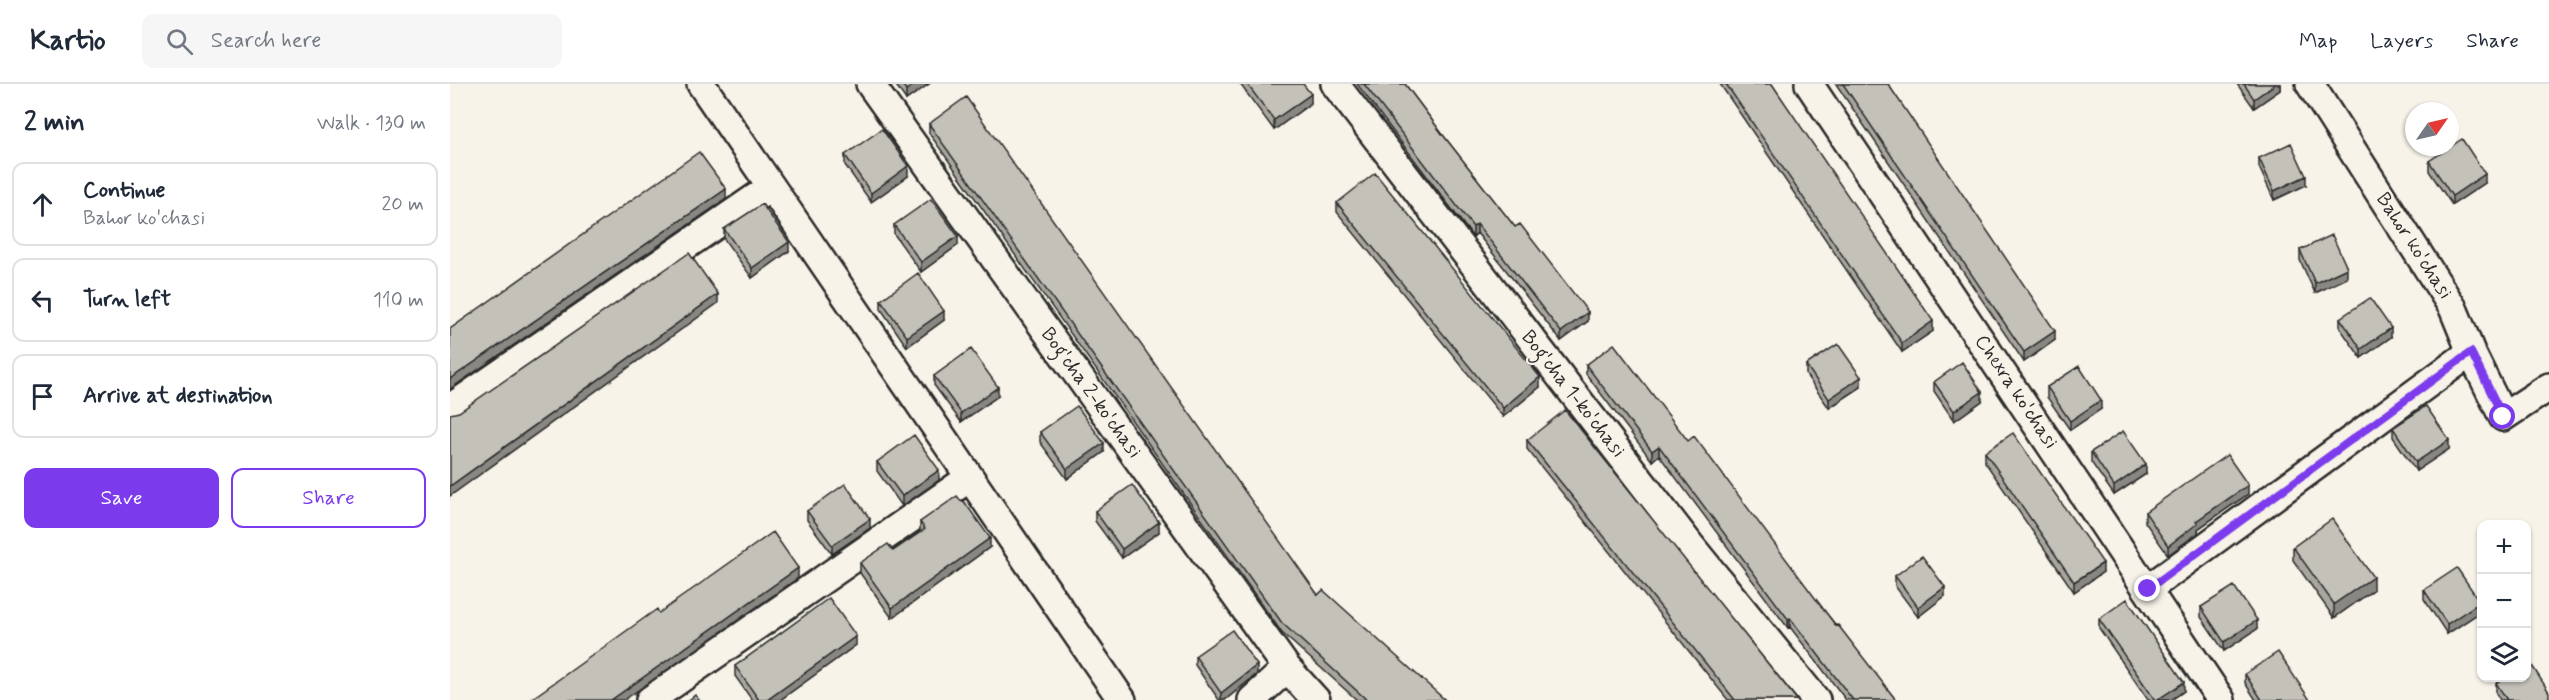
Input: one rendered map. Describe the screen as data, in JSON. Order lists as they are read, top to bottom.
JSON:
{
  "streets": {
    "street": [
      "Bahor ko'chasi",
      "Chexra ko'chasi",
      "Bog'cha 2-ko'chasi",
      "Bog'cha 1-ko'chasi"
    ]
  },
  "north": "top right",
  "page": {
    "header": "Kartio",
    "search": "Search here",
    "nav": ["Map", "Layers", "Share"],
    "heading": ["2 min", "Walk · 130 m"],
    "list": [
      ["Continue", "Bahor ko'chasi", "20 m"],
      ["Turn left", "110 m"],
      "Arrive at destination"
    ],
    "buttons": ["Save", "Share"],
    "map_buttons": ["+", "−"]
  }
}
